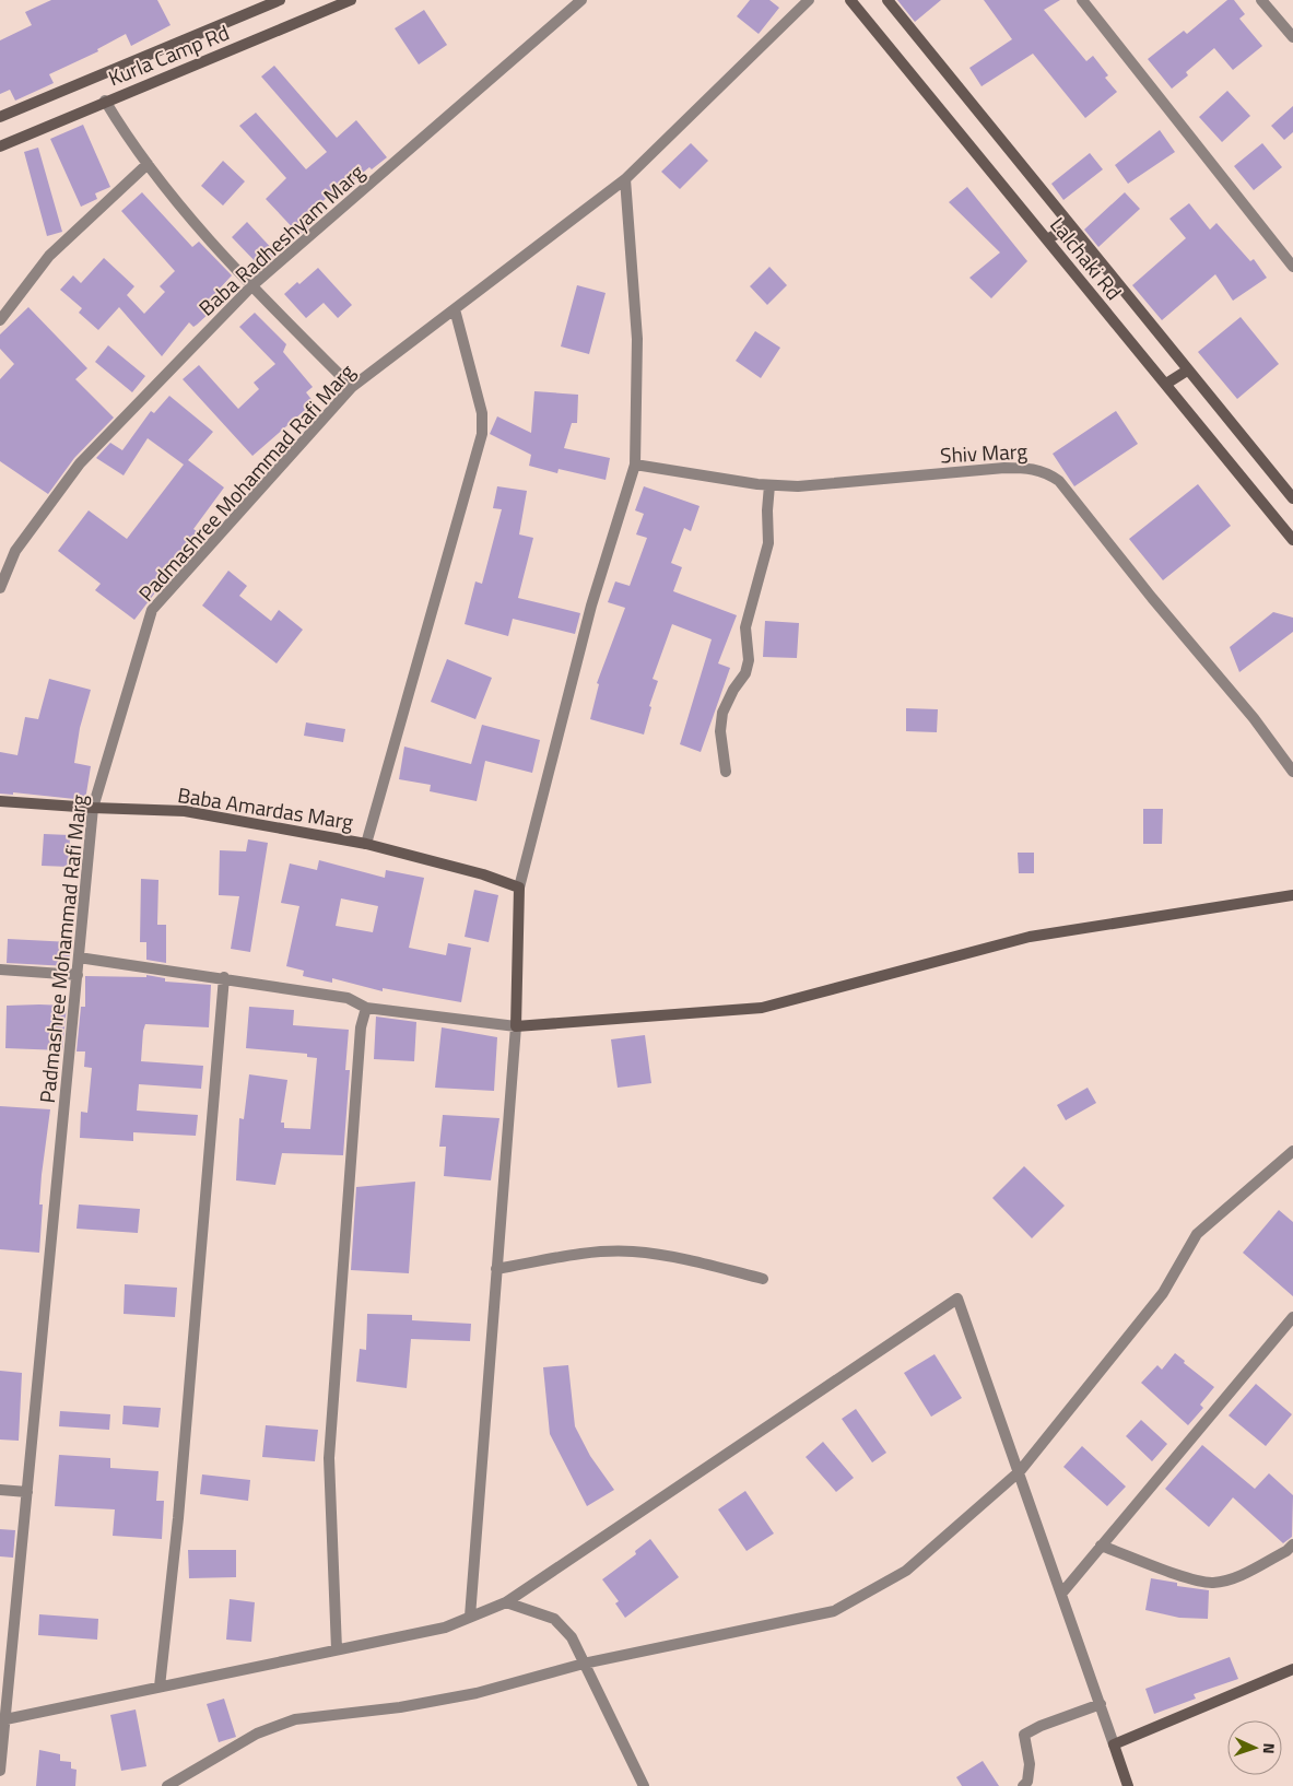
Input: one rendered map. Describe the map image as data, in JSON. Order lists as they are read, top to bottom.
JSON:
{
  "streets": {
    "main road": ["Kurla Camp Rd", "Lalchaki Rd", "Baba Amardas Marg"],
    "street": ["Baba Radheshyam Marg", "Shiv Marg", "Padmashree Mohammad Rafi Marg"]
  },
  "crossings": [
    ["Padmashree Mohammad Rafi Marg", "Baba Amardas Marg"]
  ],
  "north": "right"
}
